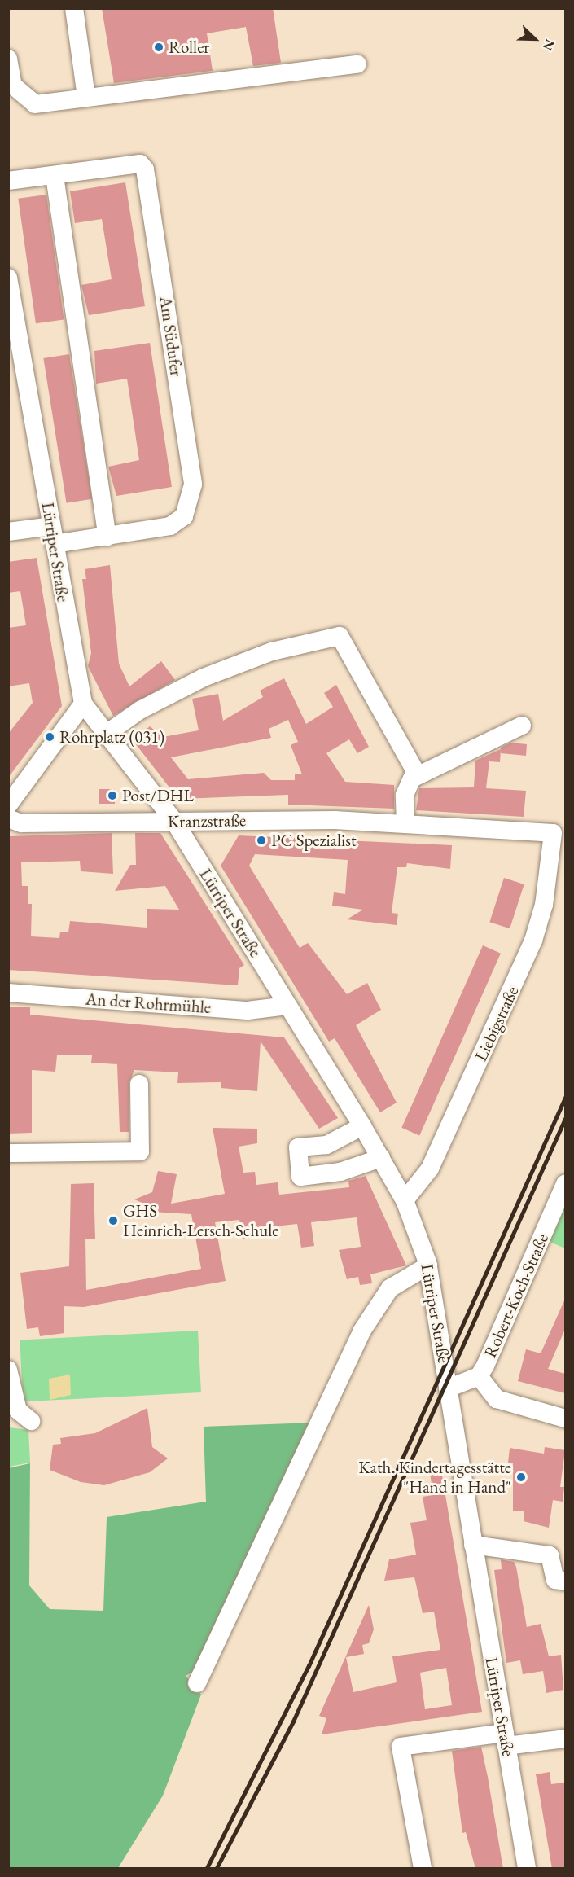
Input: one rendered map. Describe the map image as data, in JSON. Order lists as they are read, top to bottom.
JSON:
{
  "streets": {
    "street": [
      "Am Südufer",
      "Lürriper Straße",
      "Kranzstraße",
      "An der Rohrmühle",
      "Liebigstraße",
      "Robert-Koch-Straße"
    ]
  },
  "crossings": [
    ["Am Südufer", "Lürriper Straße"],
    ["Lürriper Straße", "Kranzstraße"],
    ["Lürriper Straße", "An der Rohrmühle"],
    ["Lürriper Straße", "Liebigstraße"],
    ["Lürriper Straße", "Robert-Koch-Straße"],
    ["Kranzstraße", "Liebigstraße"]
  ],
  "places": [
    "Roller",
    "Rohrplatz (031)",
    "Post/DHL",
    "PC Spezialist",
    "GHS Heinrich-Lersch-Schule",
    "Kath. Kindertagesstätte \"Hand in Hand\""
  ],
  "north": "bottom right"
}
